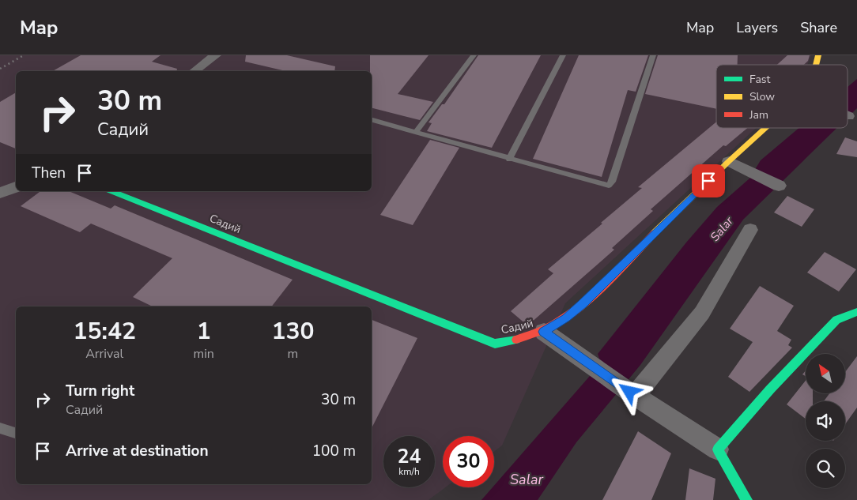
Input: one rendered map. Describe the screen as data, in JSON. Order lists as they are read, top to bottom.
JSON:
{
  "streets": {
    "street": ["Садий"]
  },
  "water": ["Salar"],
  "legend": ["Fast", "Slow", "Jam"],
  "north": "top left",
  "page": {
    "header": "Map",
    "nav": ["Map", "Layers", "Share"],
    "turn": ["30 m", "Садий"],
    "then": "Then",
    "eta": [
      "15:42",
      "Arrival",
      "1",
      "min",
      "130",
      "m"
    ],
    "list": [
      {
        "name": "Turn right",
        "note": "Садий",
        "value": "30 m"
      },
      {
        "name": "Arrive at destination",
        "value": "100 m"
      }
    ],
    "speed": "24 km/h",
    "limit": "30"
  }
}
